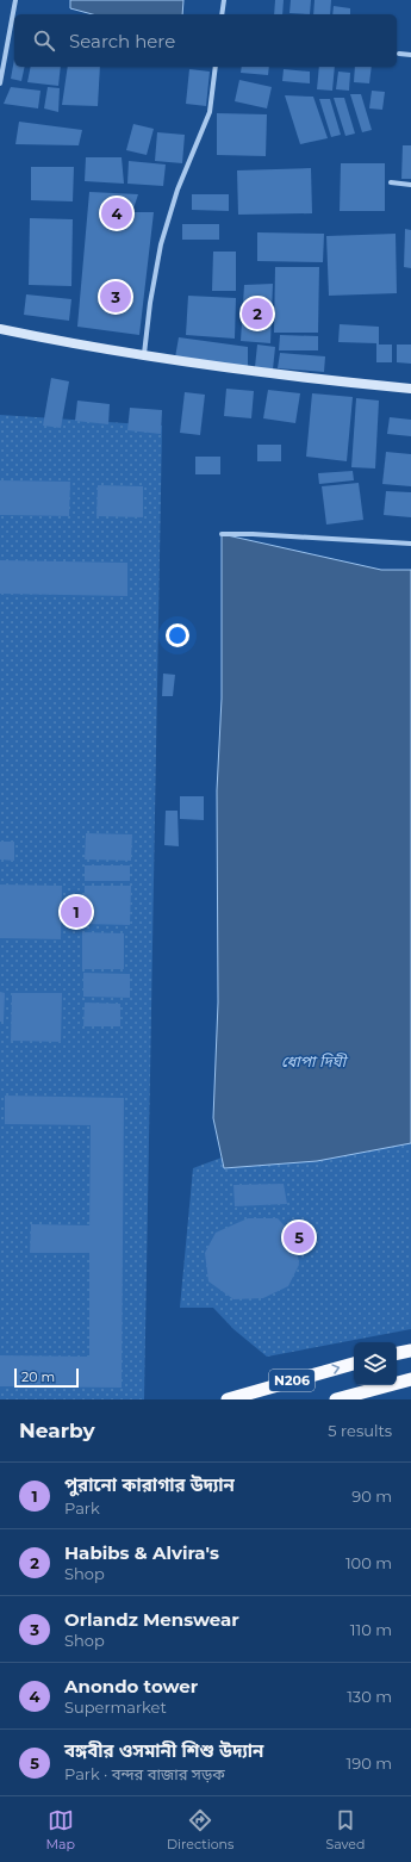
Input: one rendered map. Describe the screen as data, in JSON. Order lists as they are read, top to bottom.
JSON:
{
  "streets": {
    "highway": ["N206"]
  },
  "water": ["ধোপা দিঘী"],
  "scale_bar": "20 m",
  "page": {
    "search": "Search here",
    "pins": [
      "4",
      "3",
      "2",
      "1",
      "5"
    ],
    "scale": "20 m",
    "heading": ["Nearby", "5 results"],
    "list": [
      {
        "mark": "1",
        "name": "পুরানো কারাগার উদ্যান",
        "note": "Park",
        "value": "90 m"
      },
      {
        "mark": "2",
        "name": "Habibs & Alvira's",
        "note": "Shop",
        "value": "100 m"
      },
      {
        "mark": "3",
        "name": "Orlandz Menswear",
        "note": "Shop",
        "value": "110 m"
      },
      {
        "mark": "4",
        "name": "Anondo tower",
        "note": "Supermarket",
        "value": "130 m"
      },
      {
        "mark": "5",
        "name": "বঙ্গবীর ওসমানী শিশু উদ্যান",
        "note": "Park · বন্দর বাজার সড়ক",
        "value": "190 m"
      }
    ],
    "nav": ["Map", "Directions", "Saved"]
  }
}
